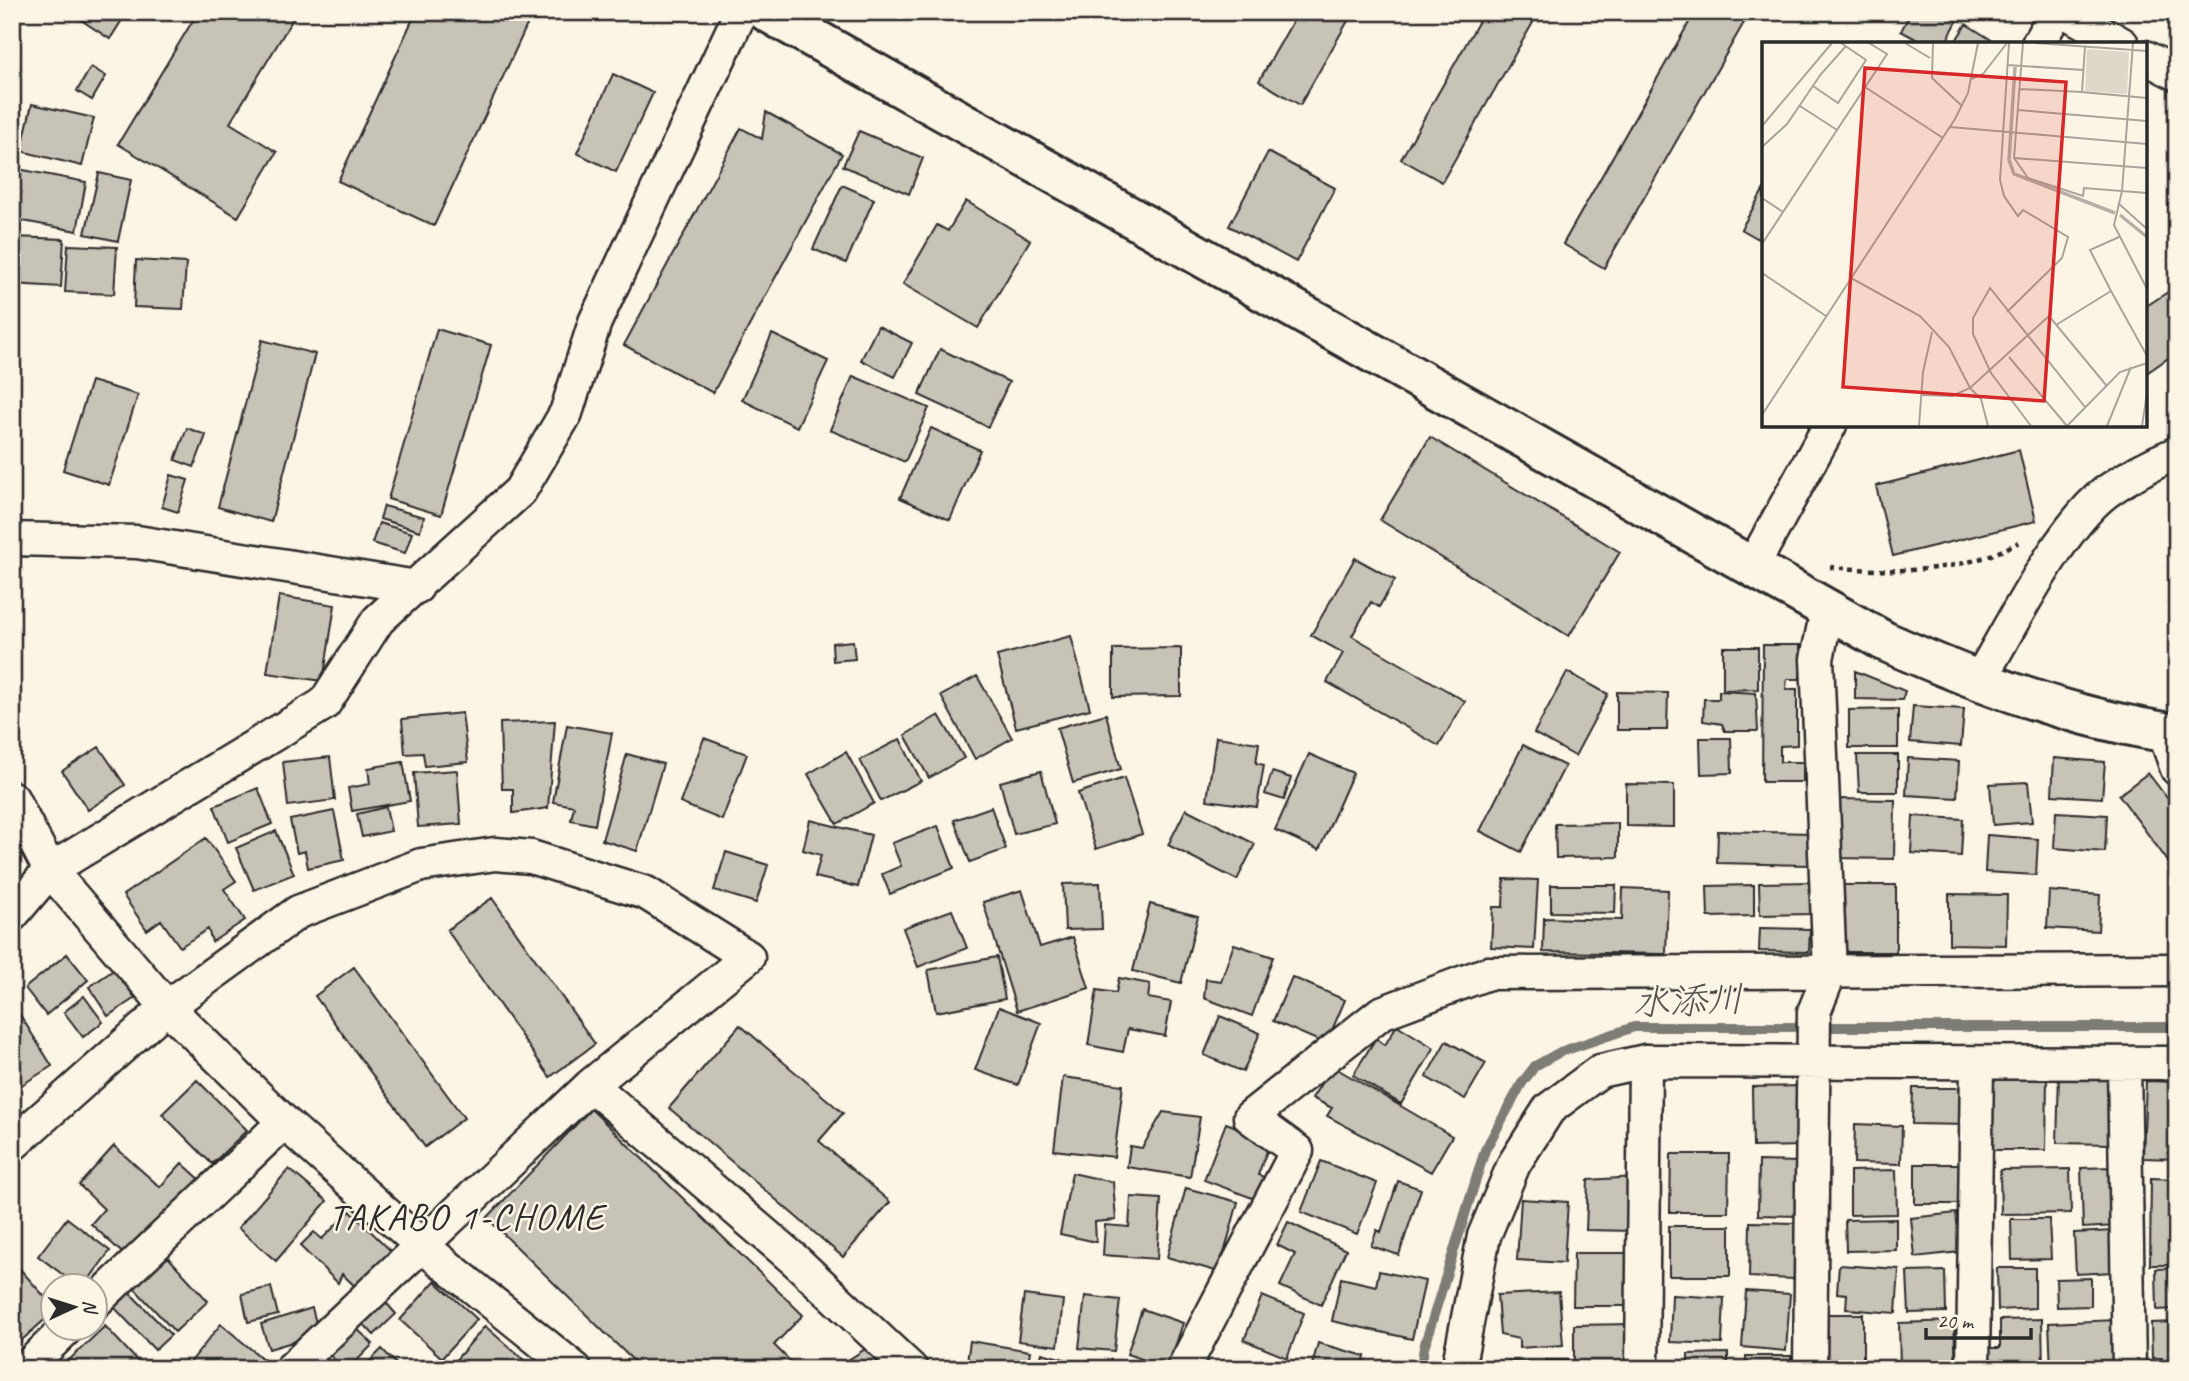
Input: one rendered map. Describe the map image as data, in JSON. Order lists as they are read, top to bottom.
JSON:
{
  "districts": ["TAKABO 1-CHOME"],
  "water": ["水添川"],
  "scale_bar": "20 m",
  "north": "right"
}
